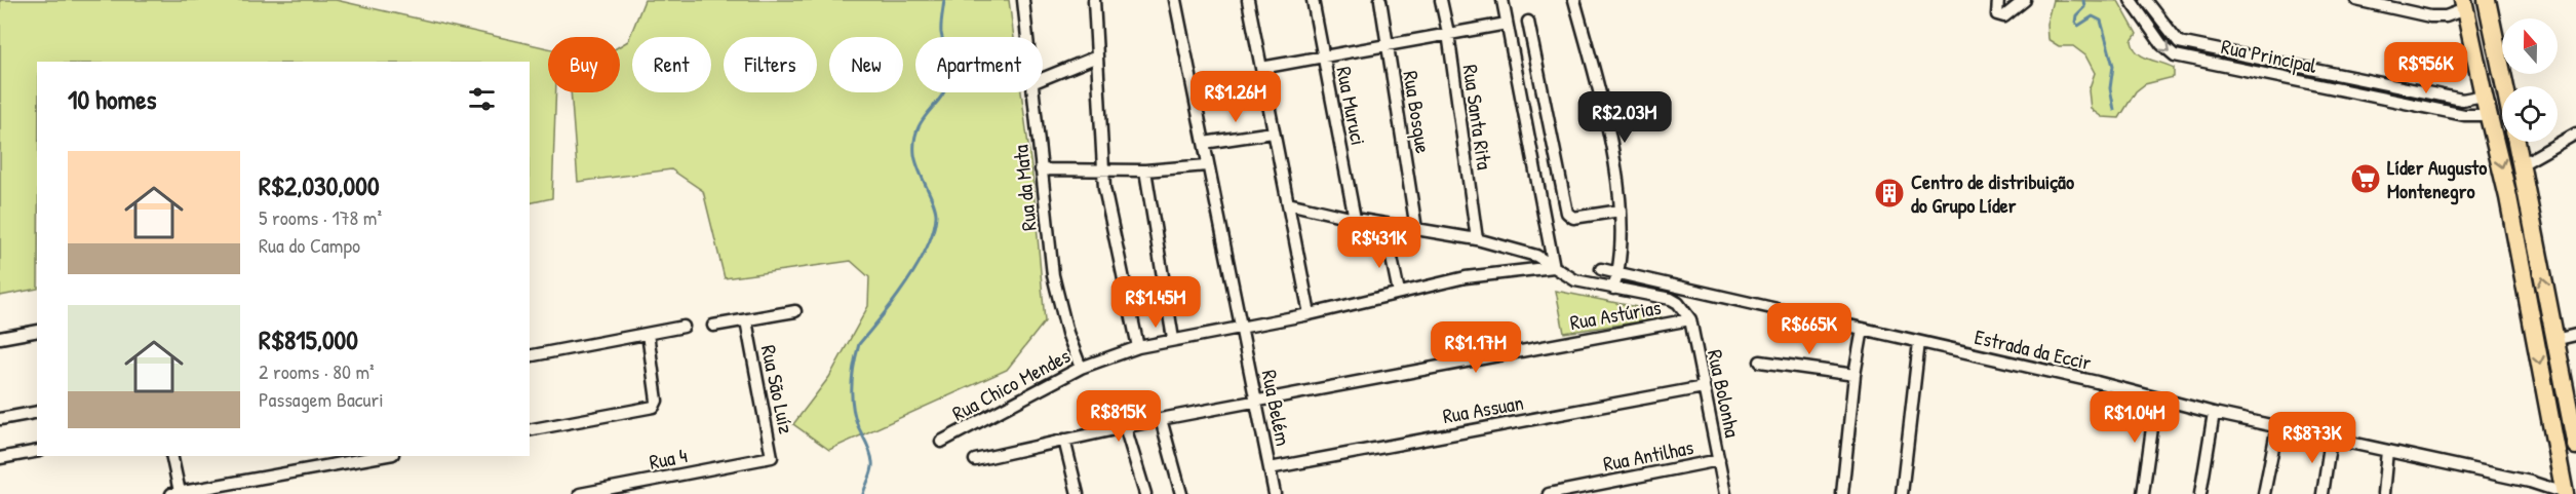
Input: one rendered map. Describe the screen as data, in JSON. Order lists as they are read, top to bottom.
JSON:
{
  "streets": {
    "street": [
      "Rua Principal",
      "Rua Muruci",
      "Rua Bosque",
      "Rua Santa Rita",
      "Rua da Mata",
      "Rua Astúrias",
      "Estrada da Eccir",
      "Rua Chico Mendes",
      "Rua São Luíz",
      "Rua Bolonha",
      "Rua Belém",
      "Rua Assuan",
      "Rua Antilhas",
      "Rua 4"
    ]
  },
  "crossings": [
    ["Rua da Mata", "Rua Chico Mendes"],
    ["Rua Astúrias", "Rua Bolonha"],
    ["Rua Astúrias", "Rua Belém"],
    ["Rua Chico Mendes", "Rua Belém"],
    ["Rua São Luíz", "Rua 4"],
    ["Rua Bolonha", "Rua Assuan"],
    ["Rua Bolonha", "Rua Antilhas"],
    ["Rua Belém", "Rua Assuan"]
  ],
  "places": {
    "supermarket": ["Líder Augusto Montenegro"],
    "building": ["Centro de distribuição do Grupo Líder"]
  },
  "north": "top",
  "page": {
    "chip": [
      "Buy",
      "Rent",
      "Filters",
      "New",
      "Apartment"
    ],
    "price": [
      "R$956K",
      "R$1.26M",
      "R$2.03M",
      "R$431K",
      "R$1.45M",
      "R$665K",
      "R$1.17M",
      "R$815K",
      "R$1.04M",
      "R$873K"
    ],
    "heading": "10 homes",
    "list": [
      {
        "name": "R$2,030,000",
        "note": "5 rooms · 178 m² · Rua do Campo"
      },
      {
        "name": "R$815,000",
        "note": "2 rooms · 80 m² · Passagem Bacuri"
      }
    ]
  }
}
